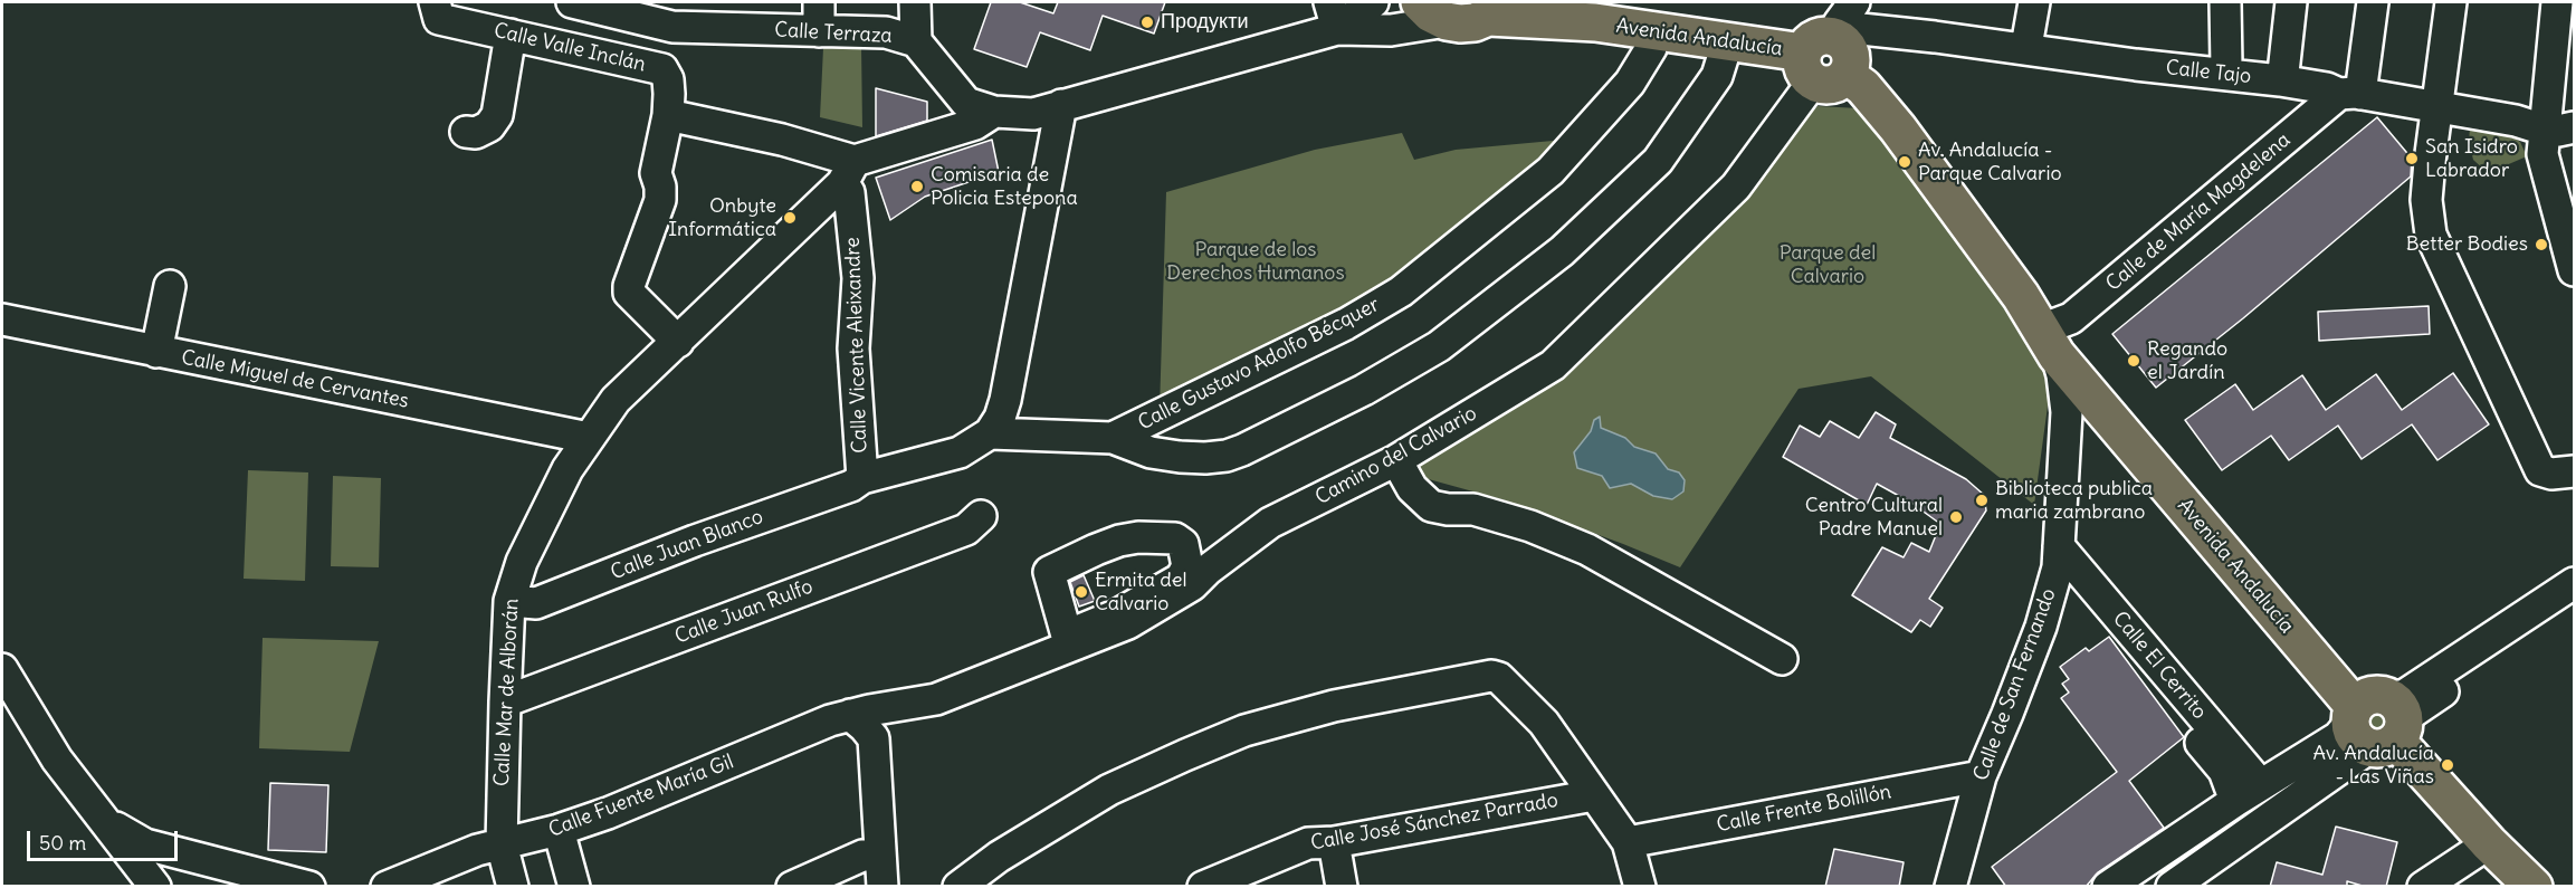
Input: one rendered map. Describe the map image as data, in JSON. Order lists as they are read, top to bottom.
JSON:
{
  "streets": {
    "main road": ["Avenida Andalucía"],
    "street": [
      "Calle Terraza",
      "Calle Valle Inclán",
      "Calle Tajo",
      "Calle de María Magdelena",
      "Calle Vicente Aleixandre",
      "Calle Gustavo Adolfo Bécquer",
      "Calle Miguel de Cervantes",
      "Camino del Calvario",
      "Calle Juan Blanco",
      "Calle Juan Rulfo",
      "Calle El Cerrito",
      "Calle de San Fernando",
      "Calle Mar de Alborán",
      "Calle Fuente María Gil",
      "Calle Frente Bolillón",
      "Calle José Sánchez Parrado"
    ]
  },
  "crossings": [
    ["Calle Terraza", "Avenida Andalucía"],
    ["Avenida Andalucía", "Calle Tajo"],
    ["Avenida Andalucía", "Calle de María Magdelena"],
    ["Avenida Andalucía", "Calle Gustavo Adolfo Bécquer"],
    ["Avenida Andalucía", "Camino del Calvario"],
    ["Avenida Andalucía", "Calle de San Fernando"],
    ["Calle Tajo", "Calle de María Magdelena"],
    ["Calle Tajo", "Camino del Calvario"],
    ["Calle de María Magdelena", "Calle de San Fernando"],
    ["Calle Vicente Aleixandre", "Calle Gustavo Adolfo Bécquer"],
    ["Calle Vicente Aleixandre", "Calle Juan Blanco"],
    ["Calle Vicente Aleixandre", "Calle Mar de Alborán"],
    ["Calle Miguel de Cervantes", "Calle Mar de Alborán"],
    ["Camino del Calvario", "Calle Fuente María Gil"],
    ["Calle Juan Blanco", "Calle Mar de Alborán"],
    ["Calle Juan Rulfo", "Calle Mar de Alborán"],
    ["Calle El Cerrito", "Calle de San Fernando"],
    ["Calle de San Fernando", "Calle Frente Bolillón"],
    ["Calle Mar de Alborán", "Calle Fuente María Gil"]
  ],
  "parks": ["Parque de los Derechos Humanos", "Parque del Calvario"],
  "places": [
    "Продукти",
    "San Isidro Labrador",
    "Av. Andalucía - Parque Calvario",
    "Comisaria de Policia Estepona",
    "Onbyte Informática",
    "Better Bodies",
    "Regando el Jardín",
    "Biblioteca publica maria zambrano",
    "Centro Cultural Padre Manuel",
    "Ermita del Calvario",
    "Av. Andalucía - Las Viñas"
  ],
  "scale_bar": "50 m"
}
